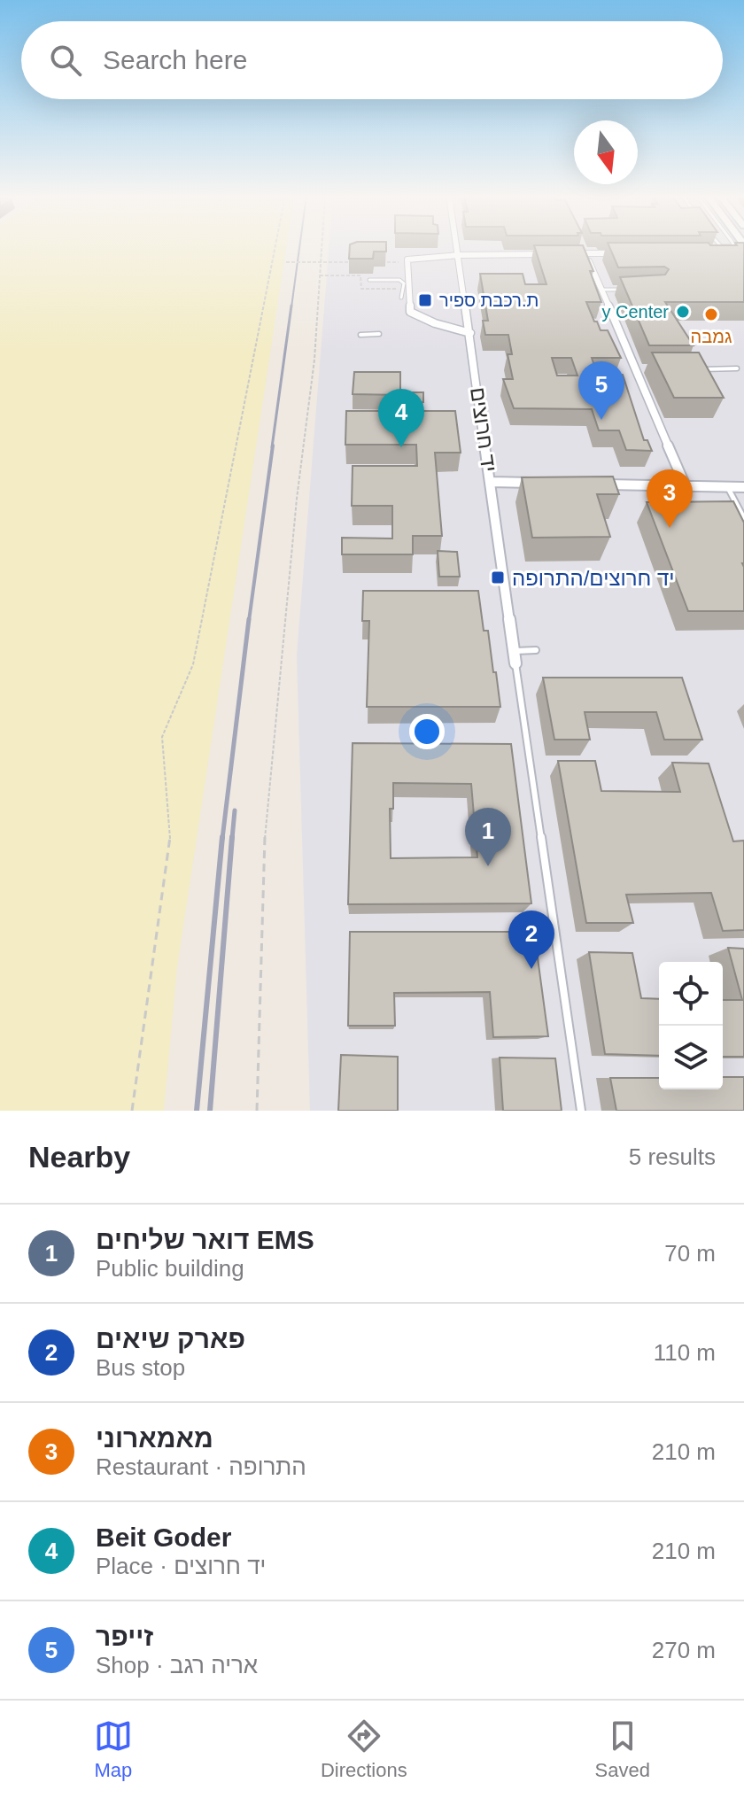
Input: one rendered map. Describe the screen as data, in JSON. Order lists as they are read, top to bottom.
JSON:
{
  "streets": {
    "street": ["יד חרוצים"]
  },
  "places": {
    "transit": ["ת.רכבת ספיר", "יד חרוצים/התרופה"],
    "other": ["y Center", "גמבה"]
  },
  "north": "bottom",
  "page": {
    "search": "Search here",
    "pins": [
      "5",
      "4",
      "3",
      "1",
      "2"
    ],
    "heading": ["Nearby", "5 results"],
    "list": [
      {
        "mark": "1",
        "name": "דואר שליחים EMS",
        "note": "Public building",
        "value": "70 m"
      },
      {
        "mark": "2",
        "name": "פארק שיאים",
        "note": "Bus stop",
        "value": "110 m"
      },
      {
        "mark": "3",
        "name": "מאמארוני",
        "note": "Restaurant · התרופה",
        "value": "210 m"
      },
      {
        "mark": "4",
        "name": "Beit Goder",
        "note": "Place · יד חרוצים",
        "value": "210 m"
      },
      {
        "mark": "5",
        "name": "זייפר",
        "note": "Shop · אריה רגב",
        "value": "270 m"
      }
    ],
    "nav": ["Map", "Directions", "Saved"]
  }
}
